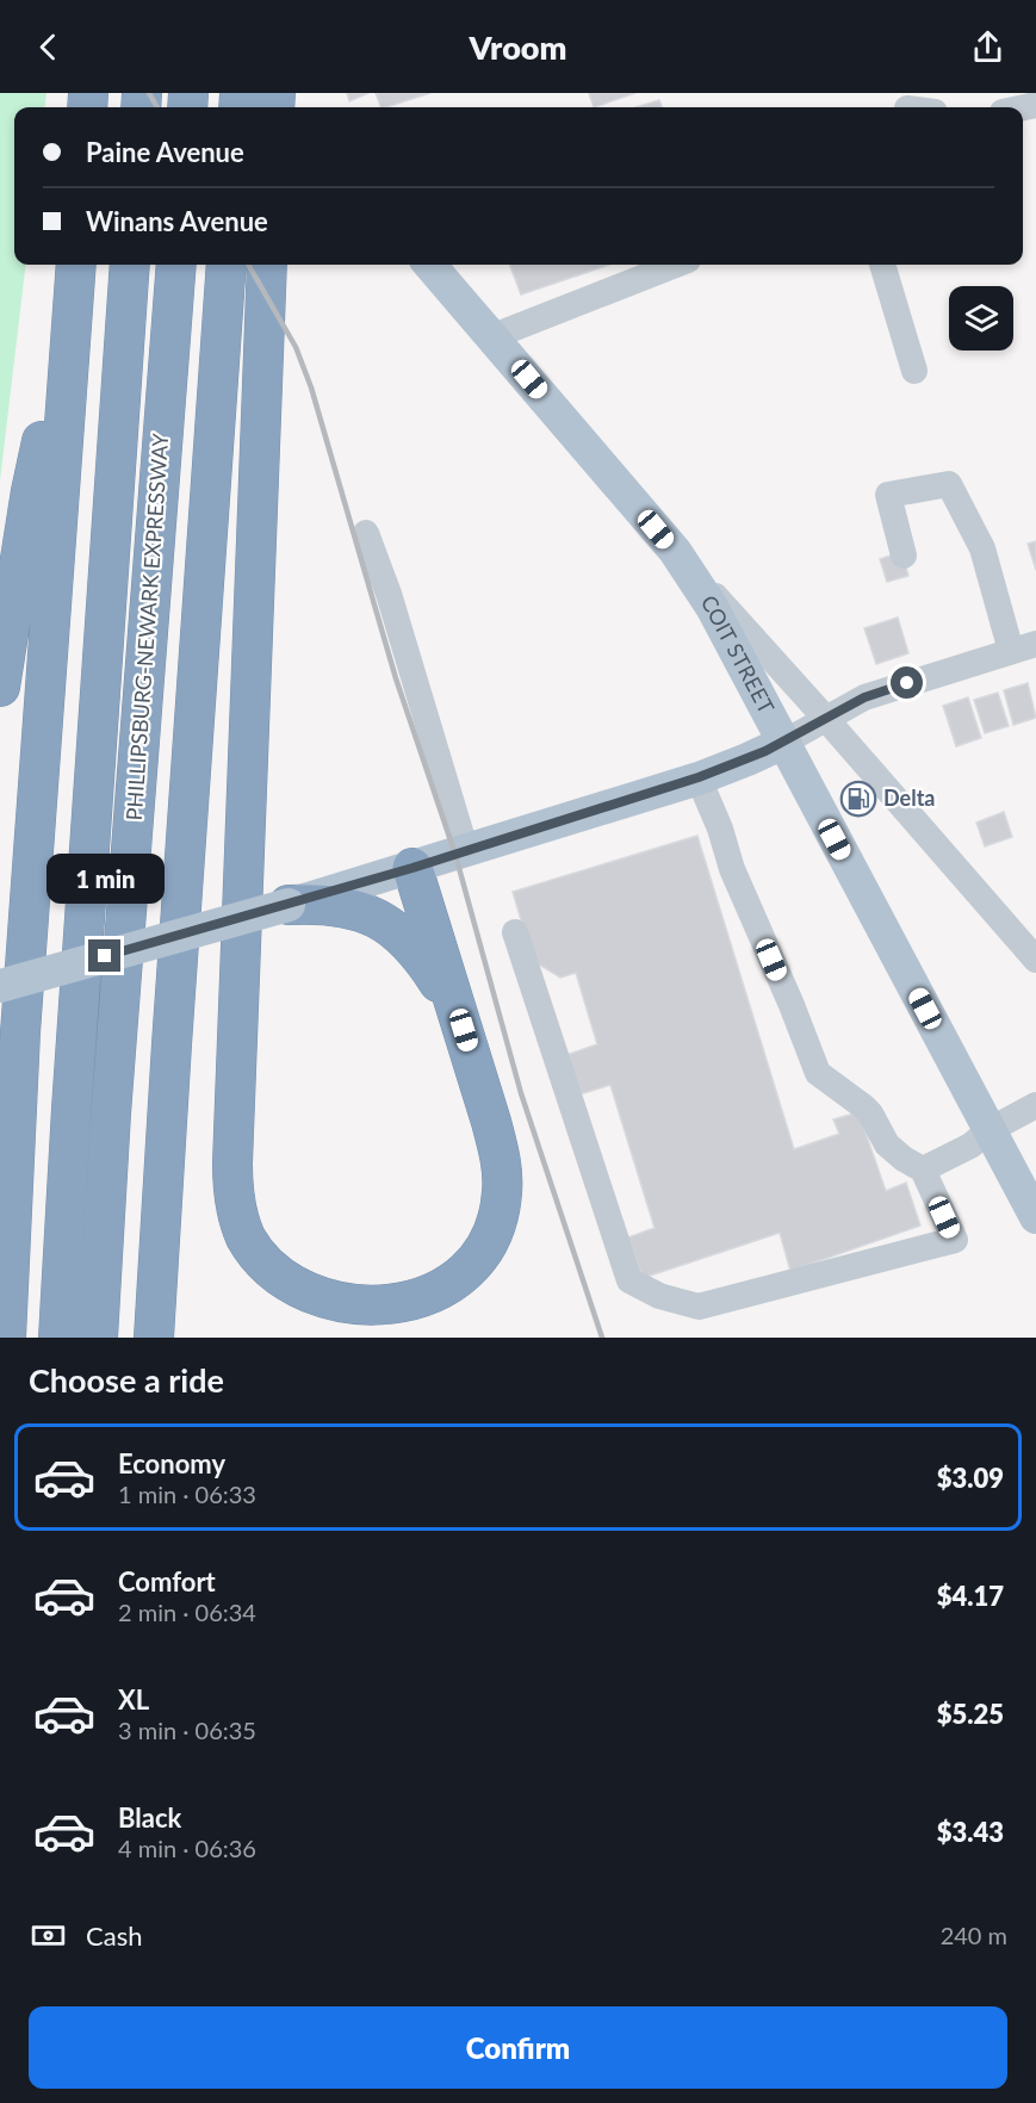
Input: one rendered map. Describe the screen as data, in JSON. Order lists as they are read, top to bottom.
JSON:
{
  "streets": {
    "highway": ["PHILLIPSBURG-NEWARK EXPRESSWAY"],
    "main road": ["COIT STREET"]
  },
  "places": {
    "fuel station": ["Delta"]
  },
  "page": {
    "header": "Vroom",
    "banner": ["Paine Avenue", "Winans Avenue"],
    "bubble": "1 min",
    "heading": "Choose a ride",
    "list": [
      {
        "name": "Economy",
        "note": "1 min · 06:33",
        "value": "$3.09"
      },
      {
        "name": "Comfort",
        "note": "2 min · 06:34",
        "value": "$4.17"
      },
      {
        "name": "XL",
        "note": "3 min · 06:35",
        "value": "$5.25"
      },
      {
        "name": "Black",
        "note": "4 min · 06:36",
        "value": "$3.43"
      }
    ],
    "pay": ["Cash", "240 m"],
    "buttons": "Confirm"
  }
}
